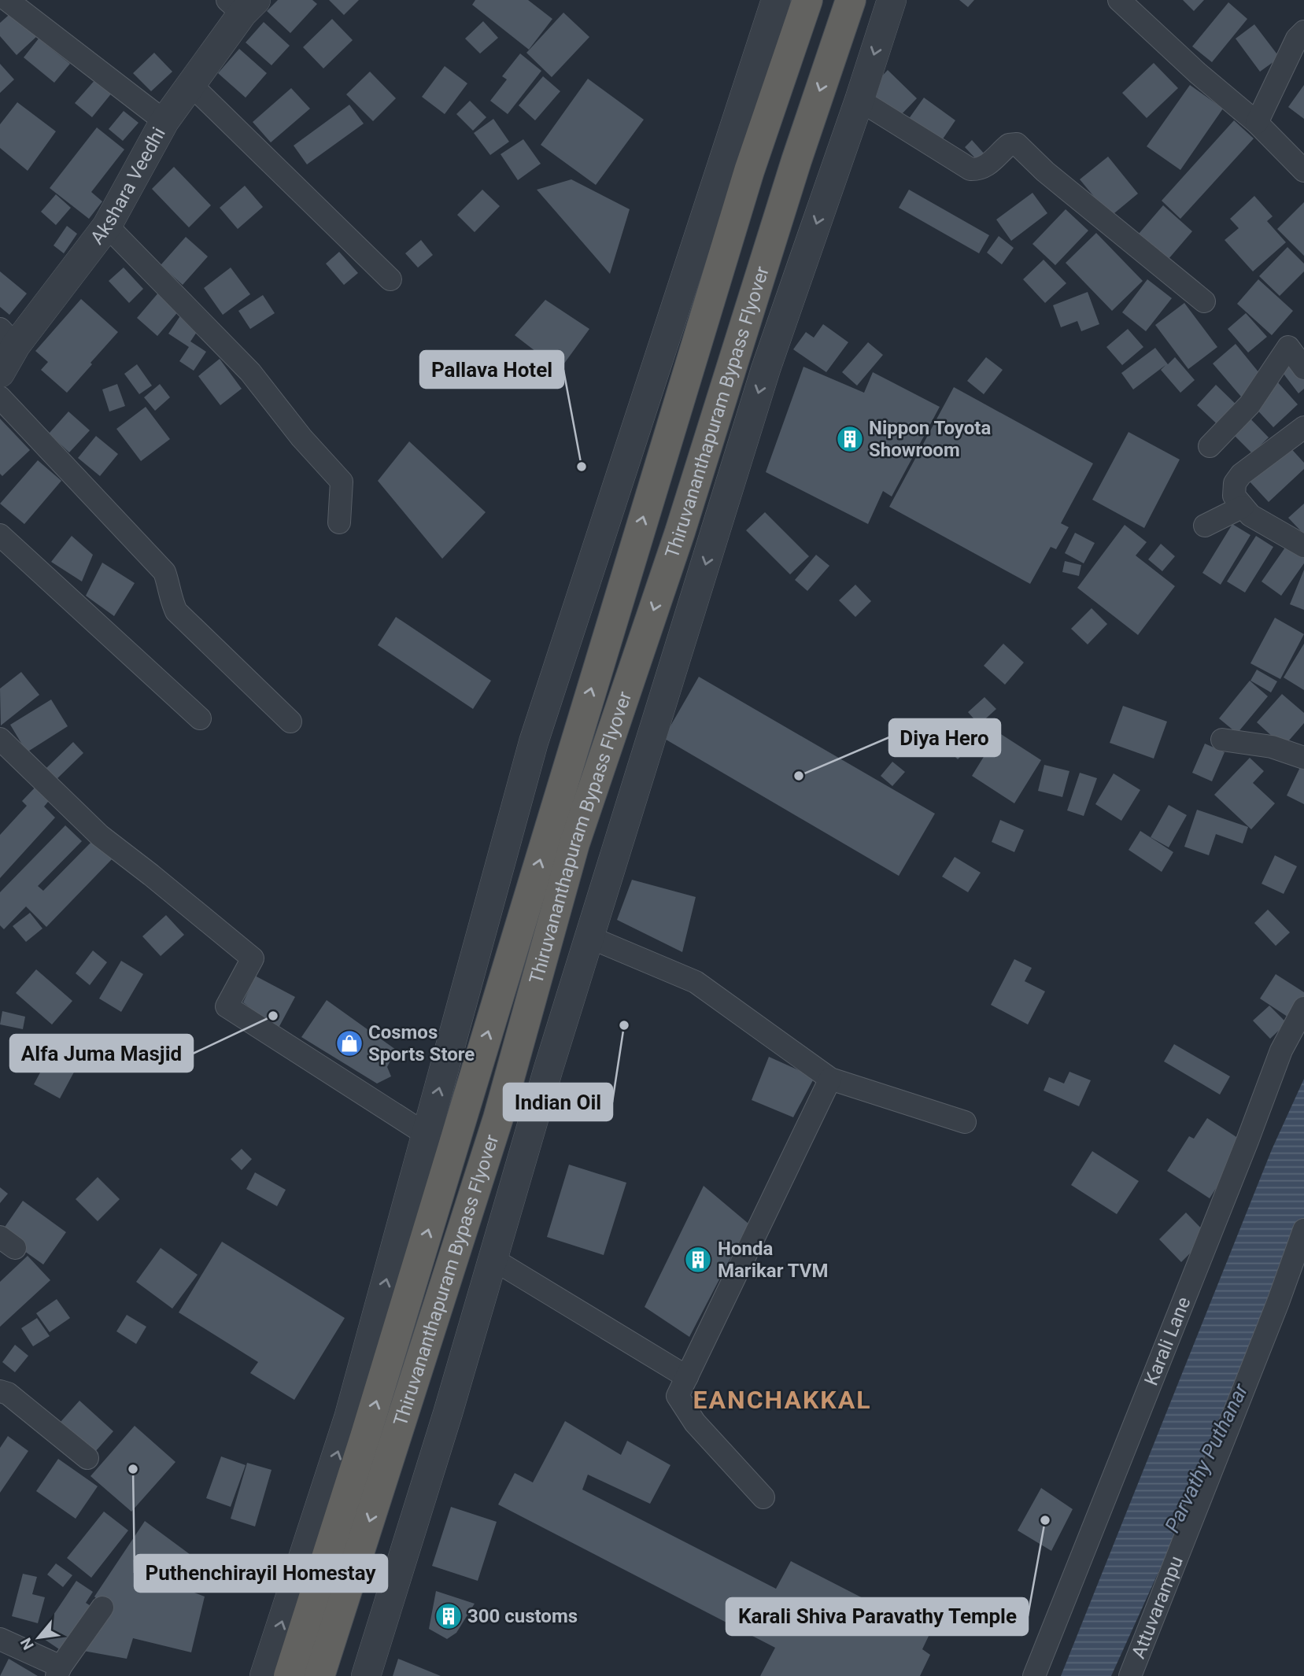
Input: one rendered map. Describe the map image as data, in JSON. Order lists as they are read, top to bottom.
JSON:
{
  "streets": {
    "highway": ["Thiruvananthapuram Bypass Flyover"],
    "street": ["Akshara Veedhi", "Karali Lane", "Attuvarampu"]
  },
  "districts": ["EANCHAKKAL"],
  "water": ["Parvathy Puthanar"],
  "places": {
    "building": ["Nippon Toyota Showroom", "Honda Marikar TVM", "300 customs"],
    "other": [
      "Pallava Hotel",
      "Diya Hero",
      "Alfa Juma Masjid",
      "Indian Oil",
      "Puthenchirayil Homestay",
      "Karali Shiva Paravathy Temple"
    ],
    "shop": ["Cosmos Sports Store"]
  },
  "north": "bottom left"
}
